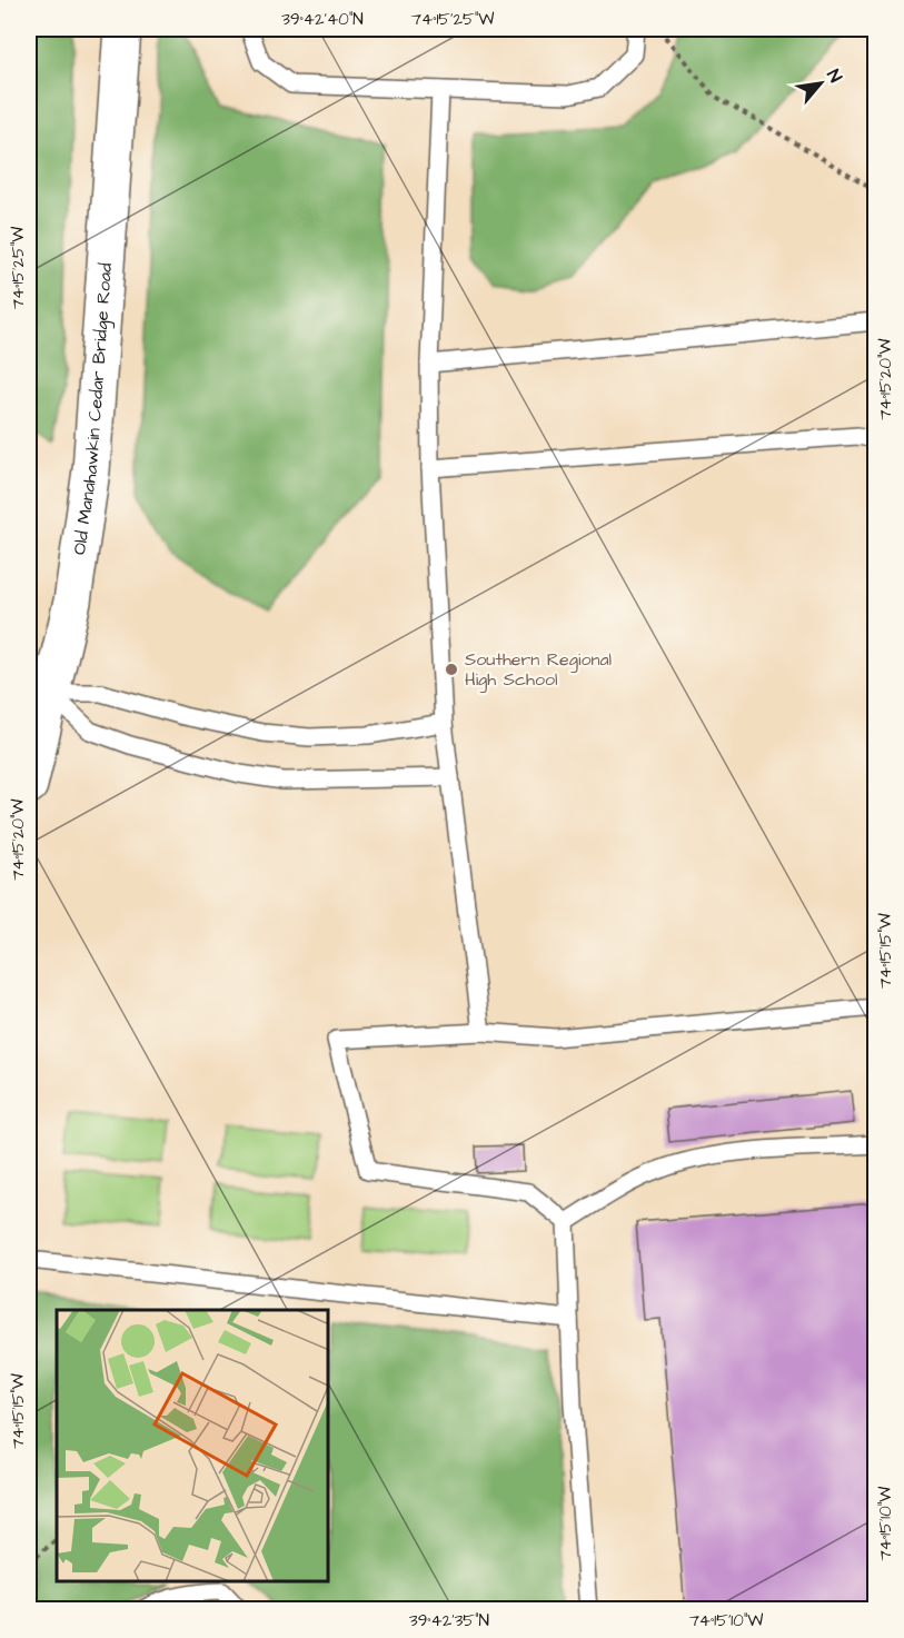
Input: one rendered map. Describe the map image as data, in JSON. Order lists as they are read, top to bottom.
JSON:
{
  "streets": {
    "street": ["Old Manahawkin Cedar Bridge Road"]
  },
  "places": ["Southern Regional High School"],
  "north": "top right",
  "coordinates": [
    "39°42'40\"N",
    "74°15'25\"W",
    "74°15'20\"W",
    "74°15'15\"W",
    "74°15'10\"W",
    "39°42'35\"N"
  ]
}
